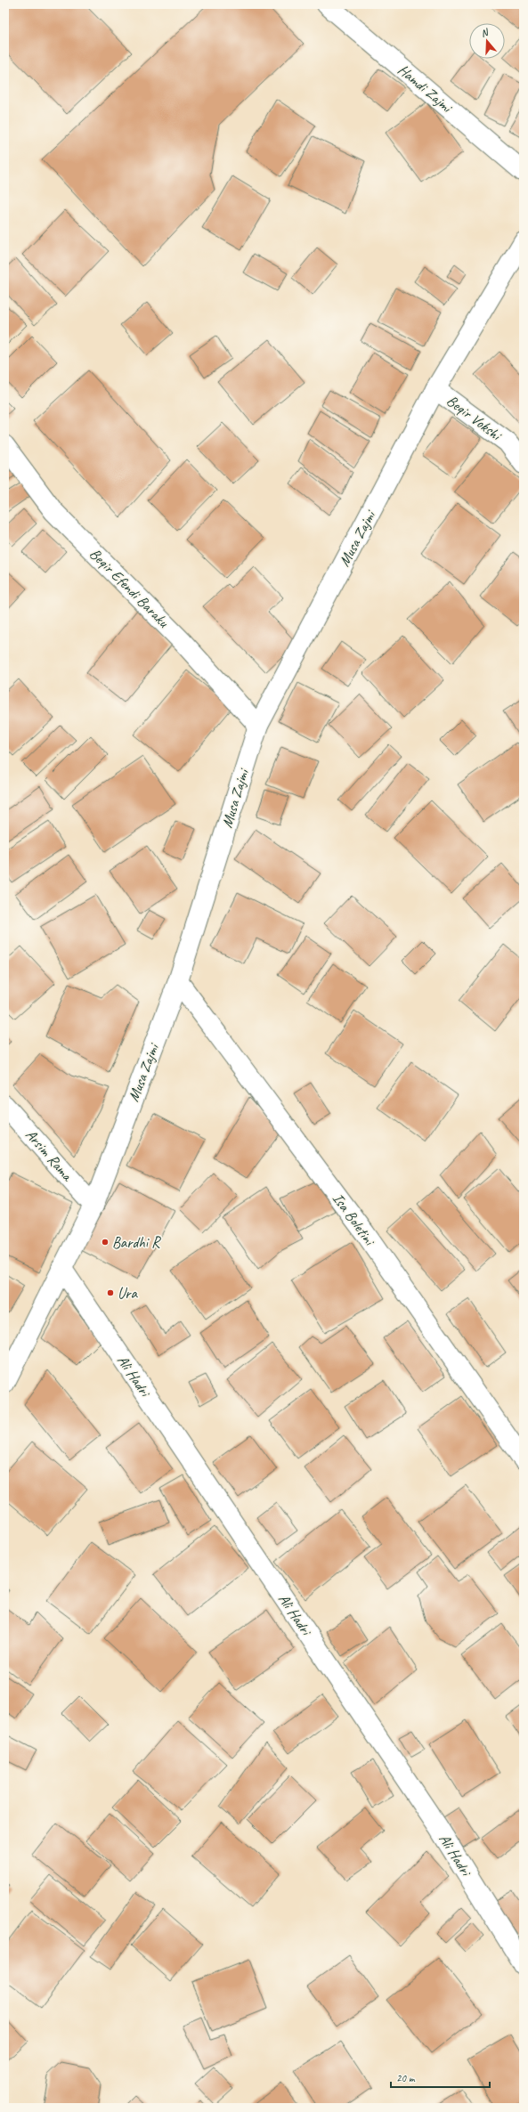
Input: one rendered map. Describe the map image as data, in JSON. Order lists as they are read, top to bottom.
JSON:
{
  "streets": {
    "street": [
      "Hamdi Zajmi",
      "Beqir Vokshi",
      "Musa Zajmi",
      "Beqir Efendi Baraku",
      "Arsim Rama",
      "Isa Boletini",
      "Ali Hadri"
    ]
  },
  "crossings": [
    ["Beqir Vokshi", "Musa Zajmi"],
    ["Musa Zajmi", "Beqir Efendi Baraku"],
    ["Musa Zajmi", "Arsim Rama"],
    ["Musa Zajmi", "Isa Boletini"],
    ["Musa Zajmi", "Ali Hadri"]
  ],
  "places": ["Bardhi R", "Ura"],
  "scale_bar": "20 m",
  "north": "top"
}
